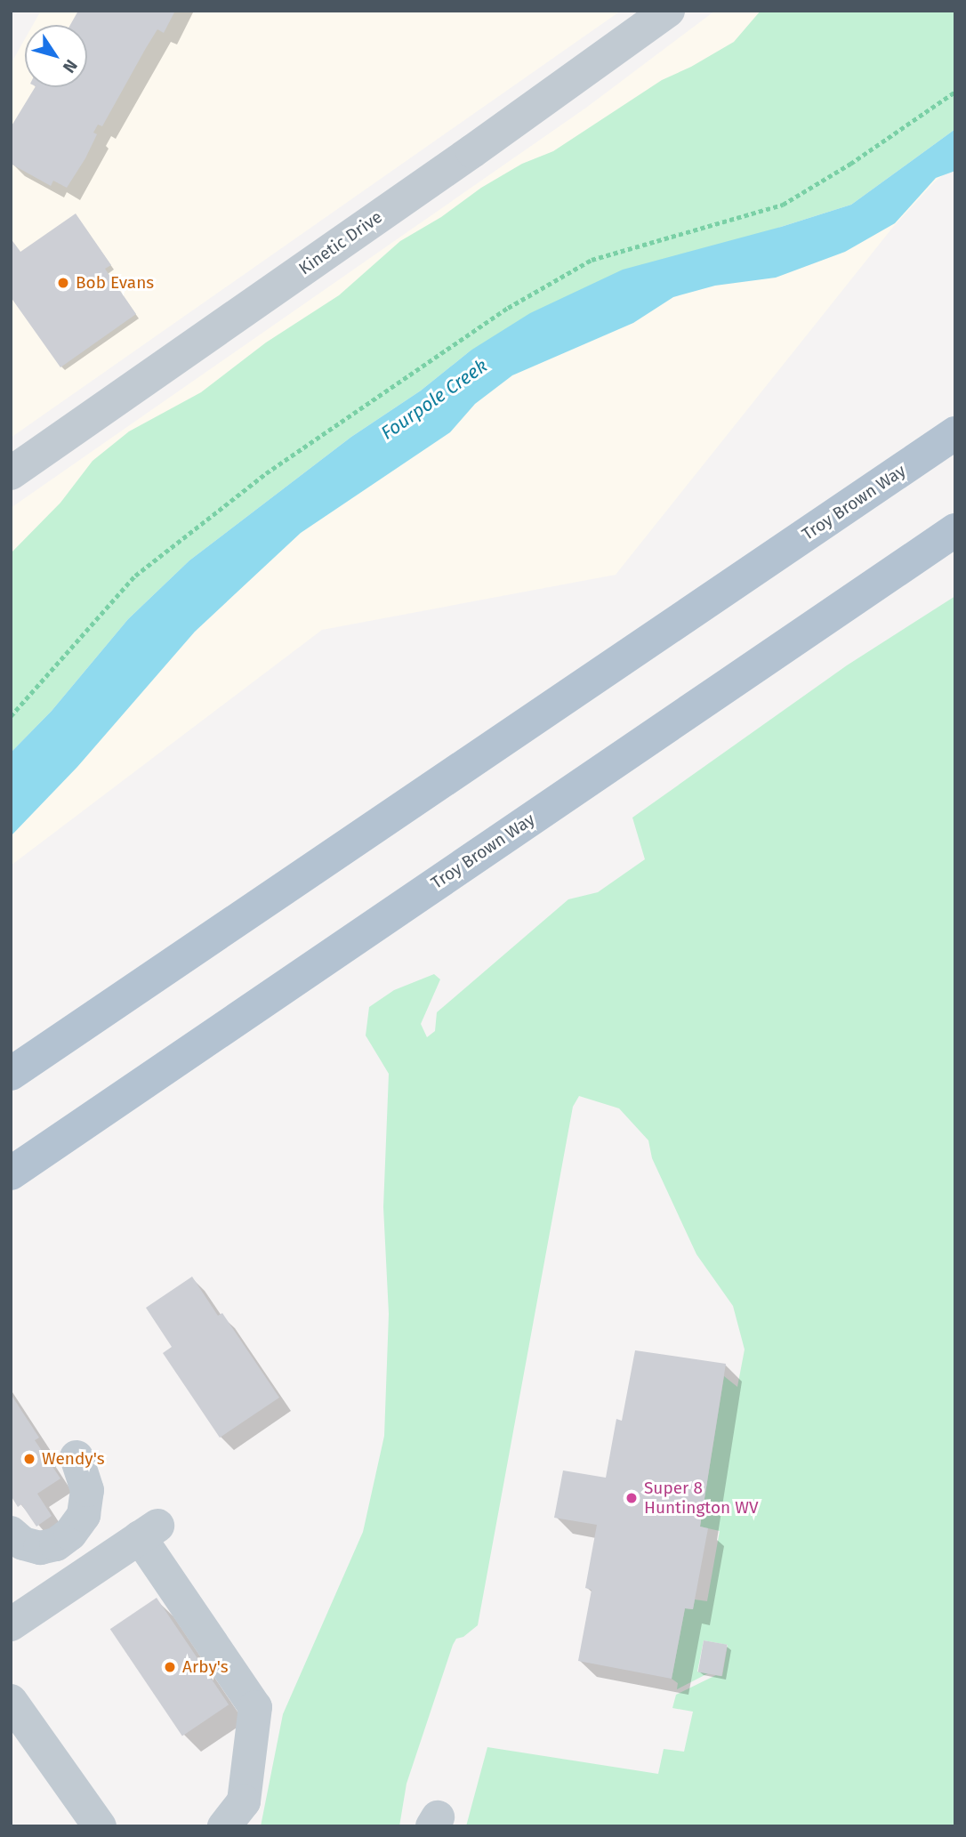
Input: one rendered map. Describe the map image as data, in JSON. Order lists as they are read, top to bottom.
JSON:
{
  "streets": {
    "main road": ["Troy Brown Way"],
    "street": ["Kinetic Drive"]
  },
  "water": ["Fourpole Creek"],
  "places": [
    "Bob Evans",
    "Wendy's",
    "Super 8 Huntington WV",
    "Arby's"
  ],
  "north": "bottom right"
}
